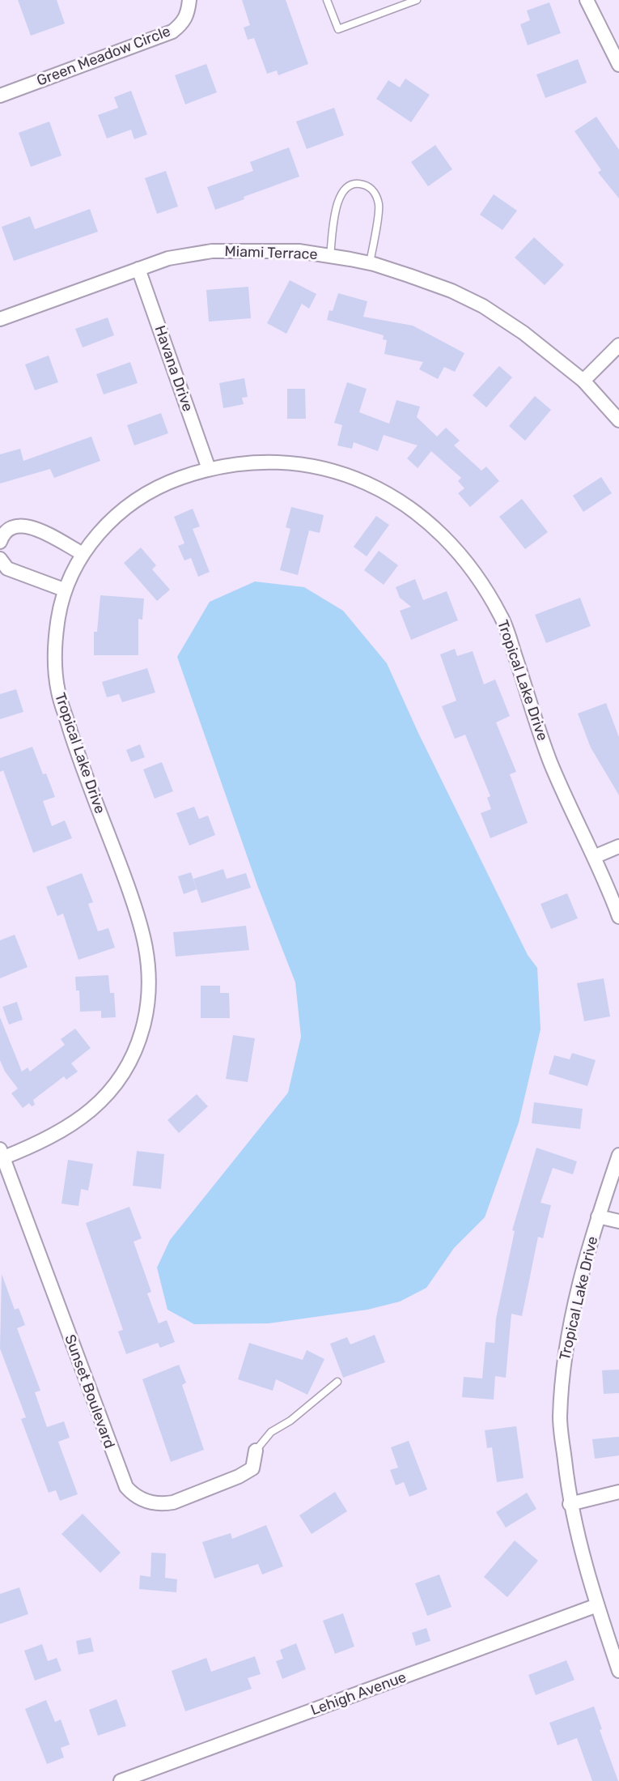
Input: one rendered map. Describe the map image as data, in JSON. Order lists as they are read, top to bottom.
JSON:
{
  "streets": {
    "street": [
      "Green Meadow Circle",
      "Miami Terrace",
      "Havana Drive",
      "Tropical Lake Drive",
      "Sunset Boulevard",
      "Lehigh Avenue"
    ]
  },
  "crossings": [
    ["Miami Terrace", "Havana Drive"],
    ["Havana Drive", "Tropical Lake Drive"],
    ["Tropical Lake Drive", "Sunset Boulevard"],
    ["Tropical Lake Drive", "Lehigh Avenue"]
  ]
}
